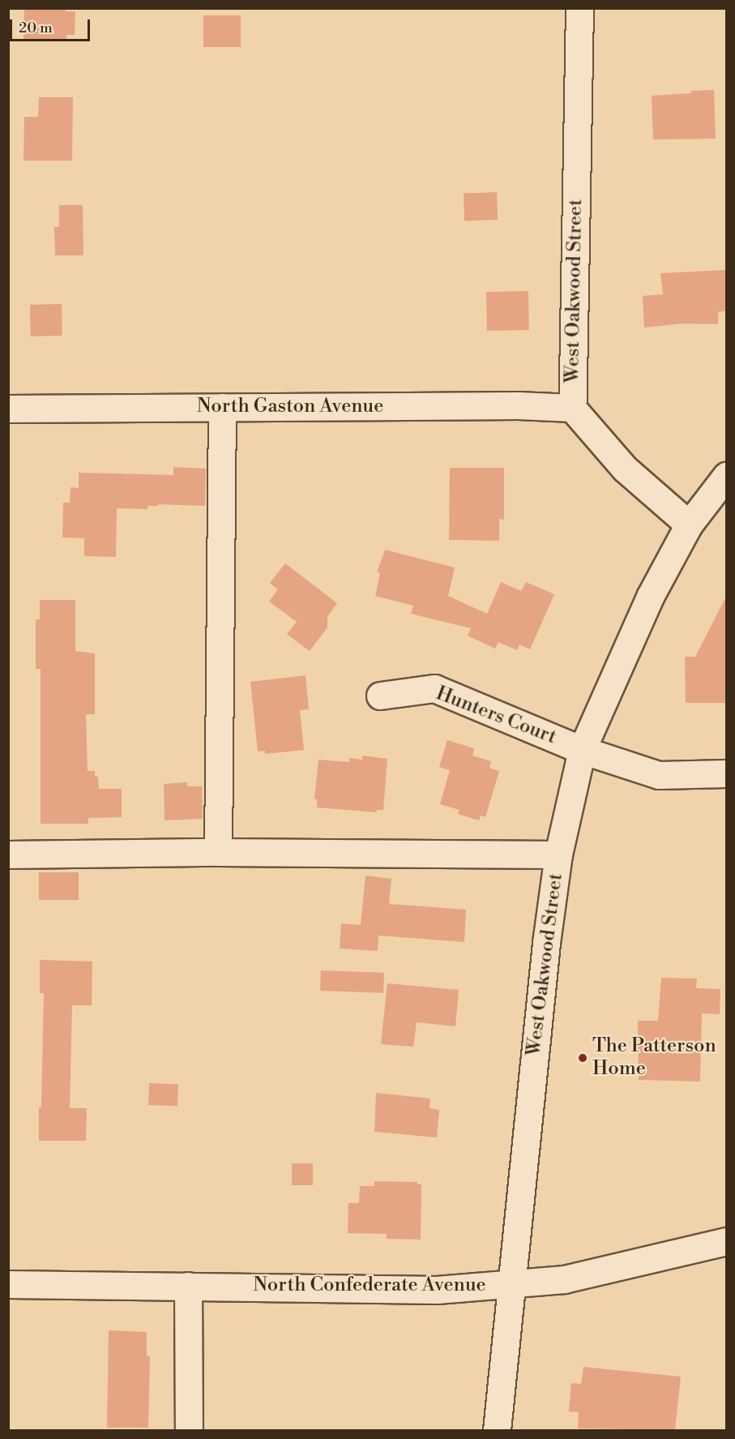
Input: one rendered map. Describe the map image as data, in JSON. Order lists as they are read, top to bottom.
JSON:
{
  "streets": {
    "street": [
      "West Oakwood Street",
      "North Gaston Avenue",
      "Hunters Court",
      "North Confederate Avenue"
    ]
  },
  "crossings": [
    ["West Oakwood Street", "North Gaston Avenue"],
    ["West Oakwood Street", "Hunters Court"],
    ["West Oakwood Street", "North Confederate Avenue"]
  ],
  "places": ["The Patterson Home"],
  "scale_bar": "20 m"
}
